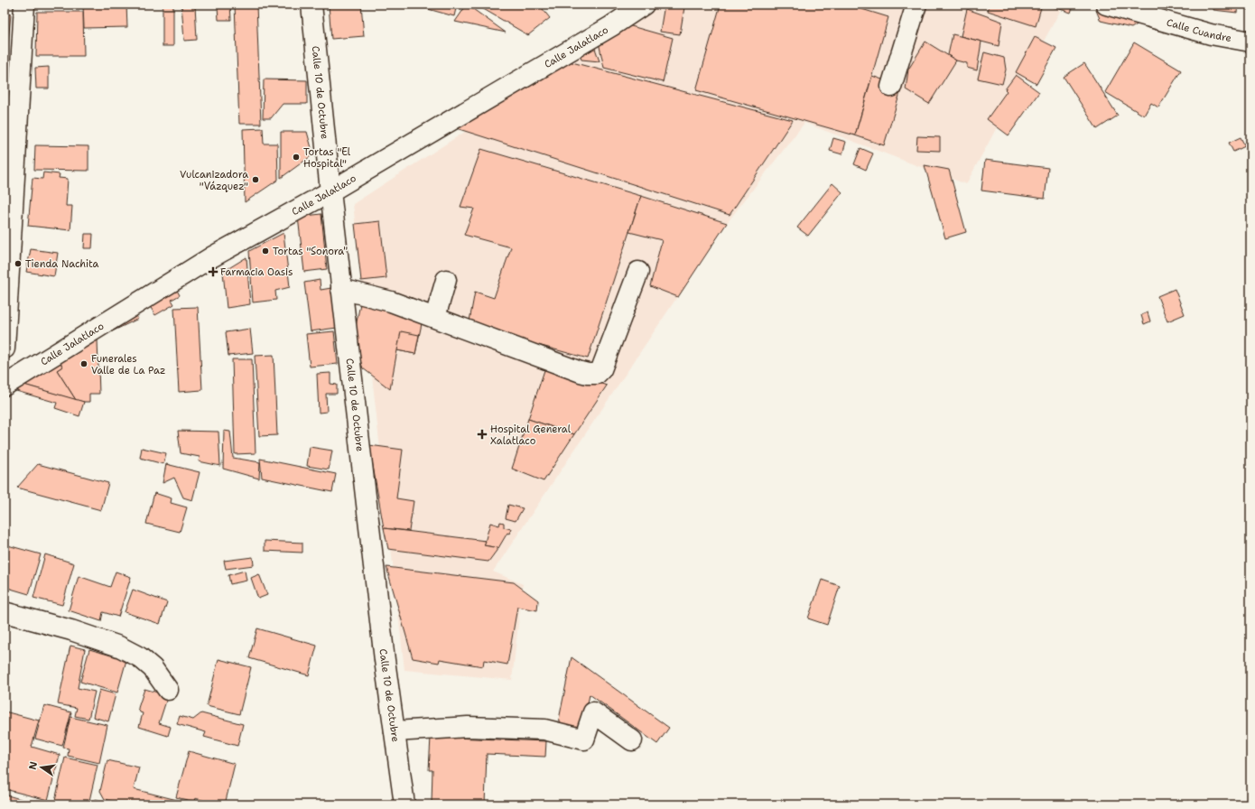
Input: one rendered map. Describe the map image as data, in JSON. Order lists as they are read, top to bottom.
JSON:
{
  "streets": {
    "street": ["Calle Cuandre", "Calle Jalatlaco", "Calle 10 de Octubre"]
  },
  "crossings": [
    ["Calle Jalatlaco", "Calle 10 de Octubre"]
  ],
  "places": {
    "other": [
      "Tortas \"El Hospital\"",
      "Vulcanizadora \"Vázquez\"",
      "Tortas \"Sonora\"",
      "Tienda Nachita",
      "Funerales Valle de La Paz"
    ],
    "health": ["Farmacia Oasis", "Hospital General Xalatlaco"]
  },
  "north": "left"
}
